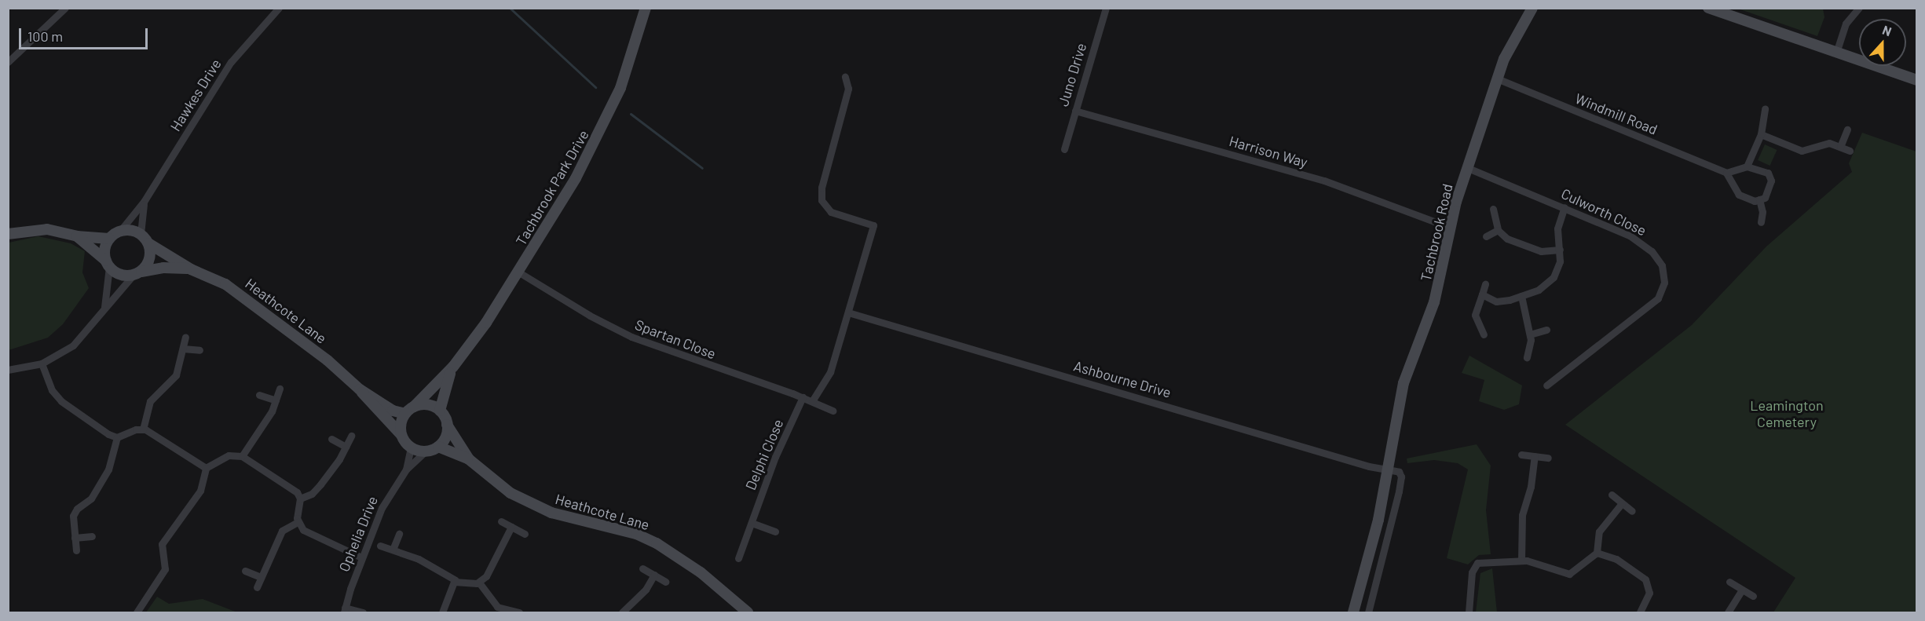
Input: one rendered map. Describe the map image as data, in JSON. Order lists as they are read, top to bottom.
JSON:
{
  "streets": {
    "street": [
      "Juno Drive",
      "Hawkes Drive",
      "Windmill Road",
      "Harrison Way",
      "Tachbrook Park Drive",
      "Culworth Close",
      "Tachbrook Road",
      "Heathcote Lane",
      "Spartan Close",
      "Ashbourne Drive",
      "Delphi Close",
      "Ophelia Drive"
    ]
  },
  "crossings": [
    ["Juno Drive", "Harrison Way"],
    ["Hawkes Drive", "Heathcote Lane"],
    ["Windmill Road", "Tachbrook Road"],
    ["Harrison Way", "Tachbrook Road"],
    ["Tachbrook Park Drive", "Heathcote Lane"],
    ["Tachbrook Park Drive", "Spartan Close"],
    ["Tachbrook Park Drive", "Ophelia Drive"],
    ["Culworth Close", "Tachbrook Road"],
    ["Tachbrook Road", "Ashbourne Drive"],
    ["Heathcote Lane", "Ophelia Drive"],
    ["Spartan Close", "Delphi Close"]
  ],
  "parks": ["Leamington Cemetery"],
  "scale_bar": "100 m",
  "north": "top"
}
